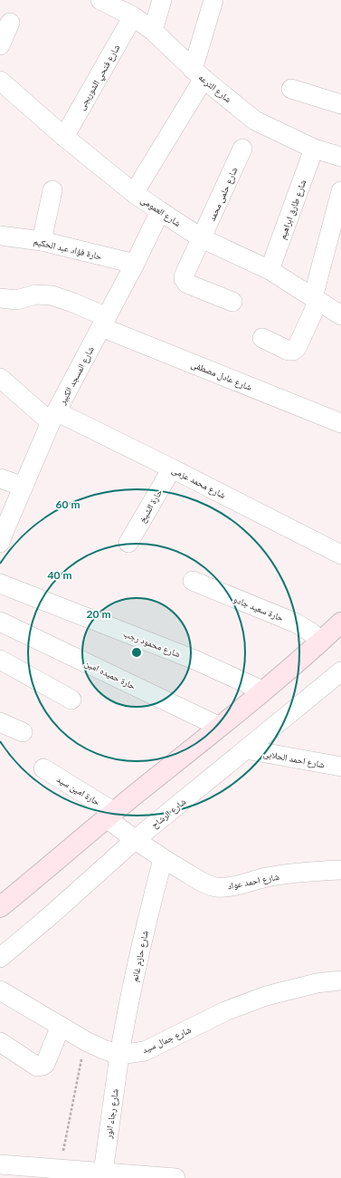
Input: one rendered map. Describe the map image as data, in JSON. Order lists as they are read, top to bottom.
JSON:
{
  "streets": {
    "street": [
      "شارع فتحي الشوربجى",
      "شارع الترعه",
      "شارع حلمى محمد",
      "شارع طارق ابراهيم",
      "شارع العمومى",
      "حارة فؤاد عبد الحكيم",
      "شارع المسجد الكبير",
      "شارع عادل مصطفى",
      "شارع محمد عزمى",
      "حارة الشيخ",
      "حارة سعيد جادو",
      "شارع محمود رجب",
      "حارة حميده امين",
      "شارع احمد الحلابى",
      "حارة امين سيد",
      "شارع الرشاح",
      "شارع احمد عواد",
      "شارع حازم غانم",
      "شارع جمال سيد",
      "شارع رجاء انور"
    ]
  },
  "crossings": [
    ["شارع فتحي الشوربجى", "شارع الترعه"],
    ["شارع فتحي الشوربجى", "شارع العمومى"],
    ["شارع الترعه", "شارع طارق ابراهيم"],
    ["شارع حلمى محمد", "شارع العمومى"],
    ["شارع طارق ابراهيم", "شارع العمومى"],
    ["شارع العمومى", "شارع المسجد الكبير"],
    ["حارة فؤاد عبد الحكيم", "شارع المسجد الكبير"],
    ["شارع المسجد الكبير", "شارع عادل مصطفى"],
    ["شارع المسجد الكبير", "شارع محمد عزمى"],
    ["شارع محمد عزمى", "حارة الشيخ"],
    ["شارع احمد الحلابى", "شارع الرشاح"],
    ["حارة امين سيد", "شارع الرشاح"],
    ["حارة امين سيد", "شارع احمد عواد"],
    ["شارع الرشاح", "شارع احمد عواد"],
    ["شارع احمد عواد", "شارع حازم غانم"],
    ["شارع حازم غانم", "شارع جمال سيد"],
    ["شارع حازم غانم", "شارع رجاء انور"],
    ["شارع جمال سيد", "شارع رجاء انور"]
  ],
  "rings": ["60 m", "40 m", "20 m"]
}
